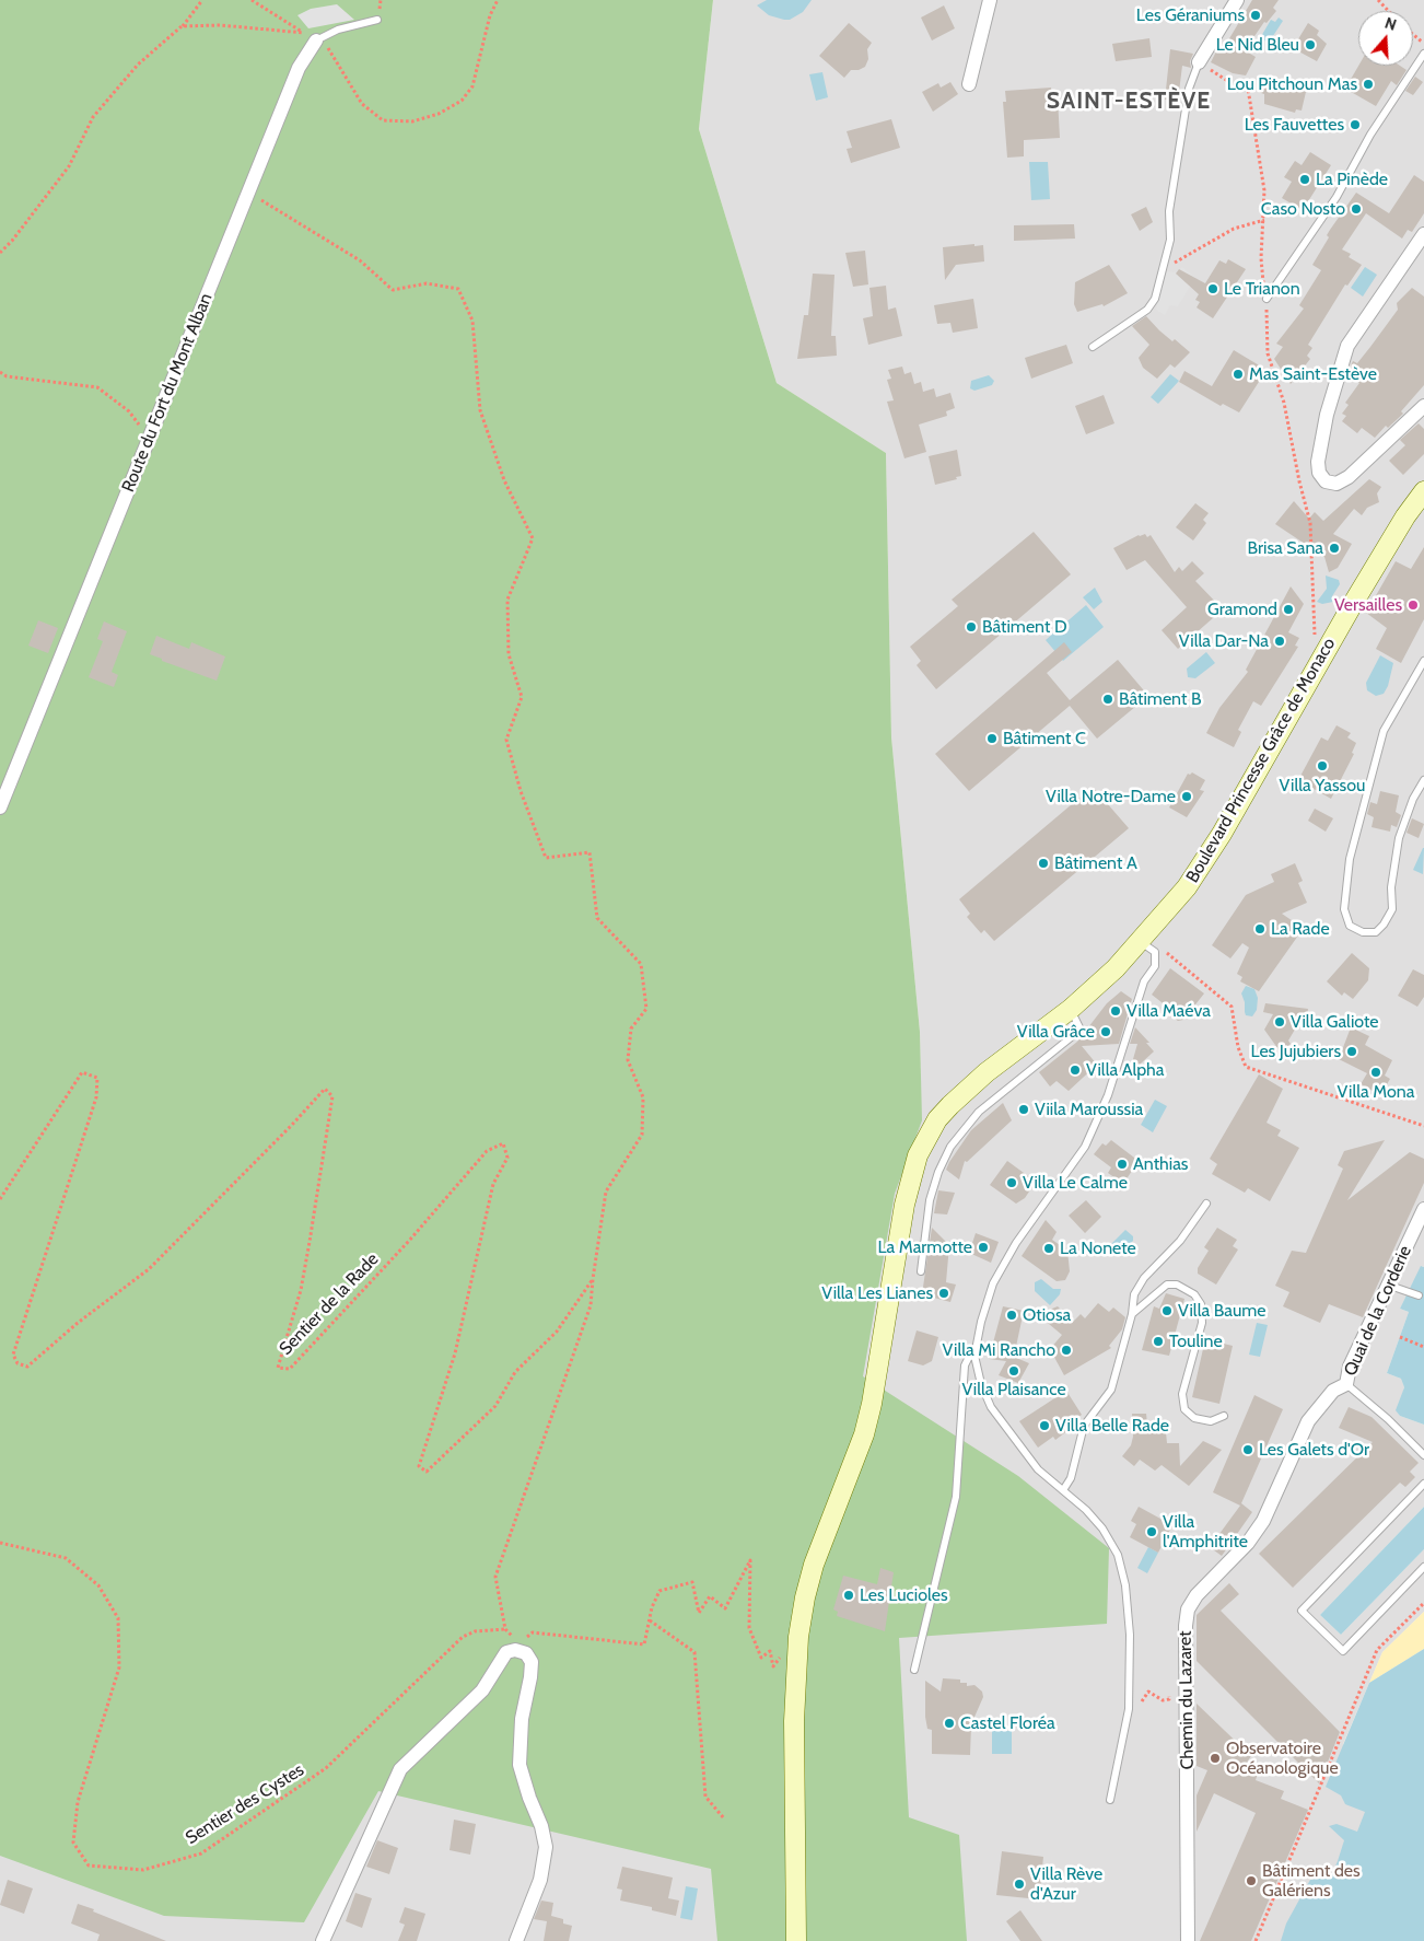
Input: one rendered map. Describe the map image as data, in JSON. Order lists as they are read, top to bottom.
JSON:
{
  "streets": {
    "main road": ["Boulevard Princesse Grâce de Monaco"],
    "street": ["Route du Fort du Mont Alban", "Quai de la Corderie", "Chemin du Lazaret"],
    "path": ["Sentier de la Rade", "Sentier des Cystes"]
  },
  "crossings": [
    ["Quai de la Corderie", "Chemin du Lazaret"]
  ],
  "districts": ["SAINT-ESTÈVE"],
  "places": [
    "Les Géraniums",
    "Le Nid Bleu",
    "Lou Pitchoun Mas",
    "Les Fauvettes",
    "La Pinède",
    "Caso Nosto",
    "Le Trianon",
    "Mas Saint-Estève",
    "Brisa Sana",
    "Versailles",
    "Gramond",
    "Bâtiment D",
    "Villa Dar-Na",
    "Bâtiment B",
    "Bâtiment C",
    "Villa Yassou",
    "Villa Notre-Dame",
    "Bâtiment A",
    "La Rade",
    "Villa Maéva",
    "Villa Galiote",
    "Villa Grâce",
    "Les Jujubiers",
    "Villa Alpha",
    "Villa Mona",
    "Viila Maroussia",
    "Anthias",
    "Villa Le Calme",
    "La Marmotte",
    "La Nonete",
    "Villa Les Lianes",
    "Villa Baume",
    "Otiosa",
    "Touline",
    "Villa Mi Rancho",
    "Villa Plaisance",
    "Villa Belle Rade",
    "Les Galets d'Or",
    "Villa l'Amphitrite",
    "Les Lucioles",
    "Castel Floréa",
    "Observatoire Océanologique",
    "Bâtiment des Galériens",
    "Villa Rève d'Azur"
  ],
  "north": "top"
}
